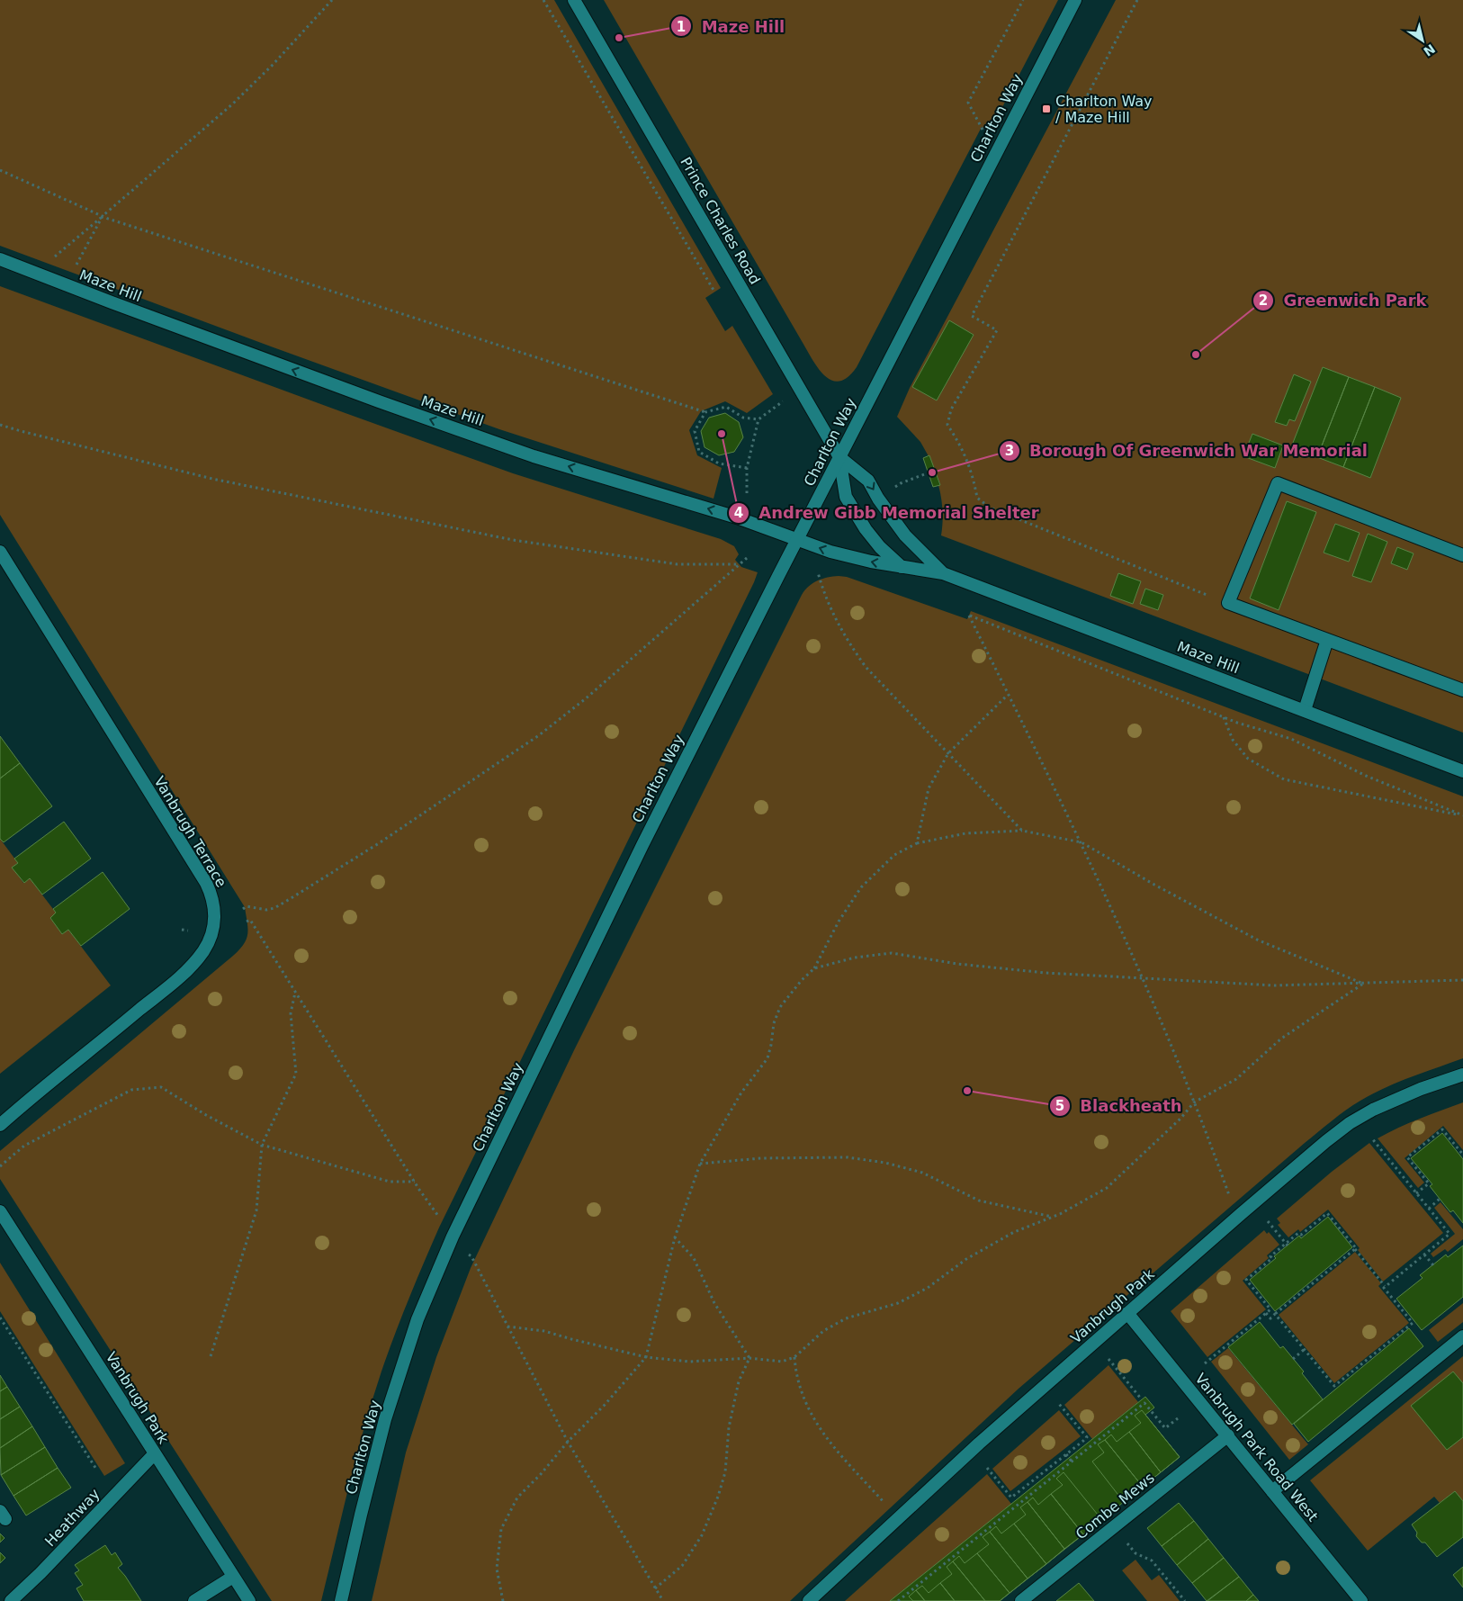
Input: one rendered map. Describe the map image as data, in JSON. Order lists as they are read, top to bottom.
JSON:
{
  "streets": {
    "street": [
      "Charlton Way",
      "Prince Charles Road",
      "Maze Hill",
      "Vanbrugh Terrace",
      "Vanbrugh Park",
      "Vanbrugh Park Road West",
      "Combe Mews",
      "Heathway"
    ]
  },
  "crossings": [
    ["Charlton Way", "Prince Charles Road"],
    ["Charlton Way", "Maze Hill"],
    ["Prince Charles Road", "Maze Hill"],
    ["Vanbrugh Park", "Vanbrugh Park Road West"],
    ["Vanbrugh Park", "Heathway"],
    ["Vanbrugh Park Road West", "Combe Mews"]
  ],
  "places": {
    "other": [
      "Maze Hill",
      "Greenwich Park",
      "Andrew Gibb Memorial Shelter",
      "Borough Of Greenwich War Memorial",
      "Blackheath"
    ],
    "transit": ["Charlton Way / Maze Hill"]
  },
  "north": "bottom right"
}
